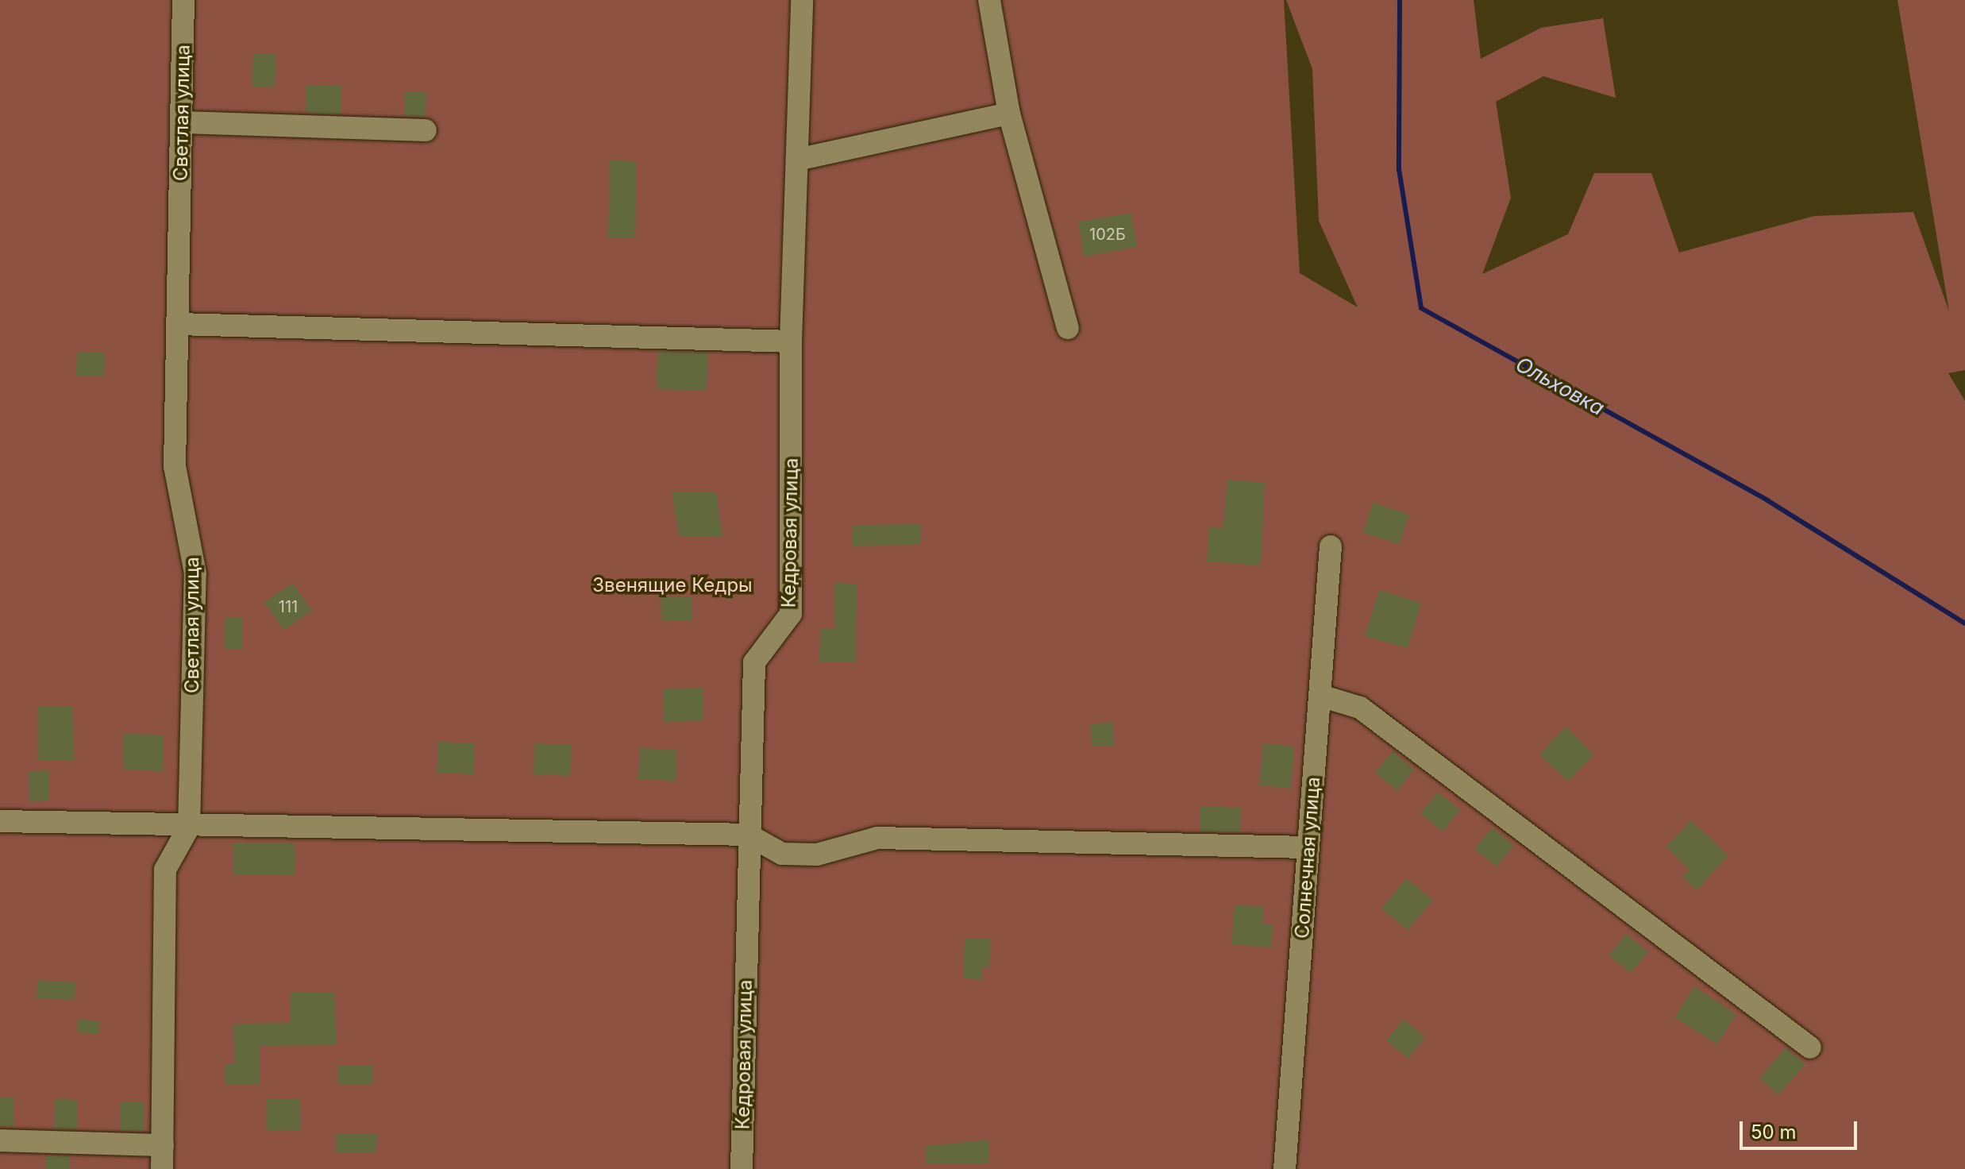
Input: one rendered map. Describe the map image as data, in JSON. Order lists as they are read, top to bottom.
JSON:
{
  "streets": {
    "street": ["Светлая улица", "Кедровая улица", "Солнечная улица"]
  },
  "water": ["Ольховка"],
  "parks": ["Звенящие Кедры"],
  "house_numbers": ["102Б", "111"],
  "scale_bar": "50 m"
}
